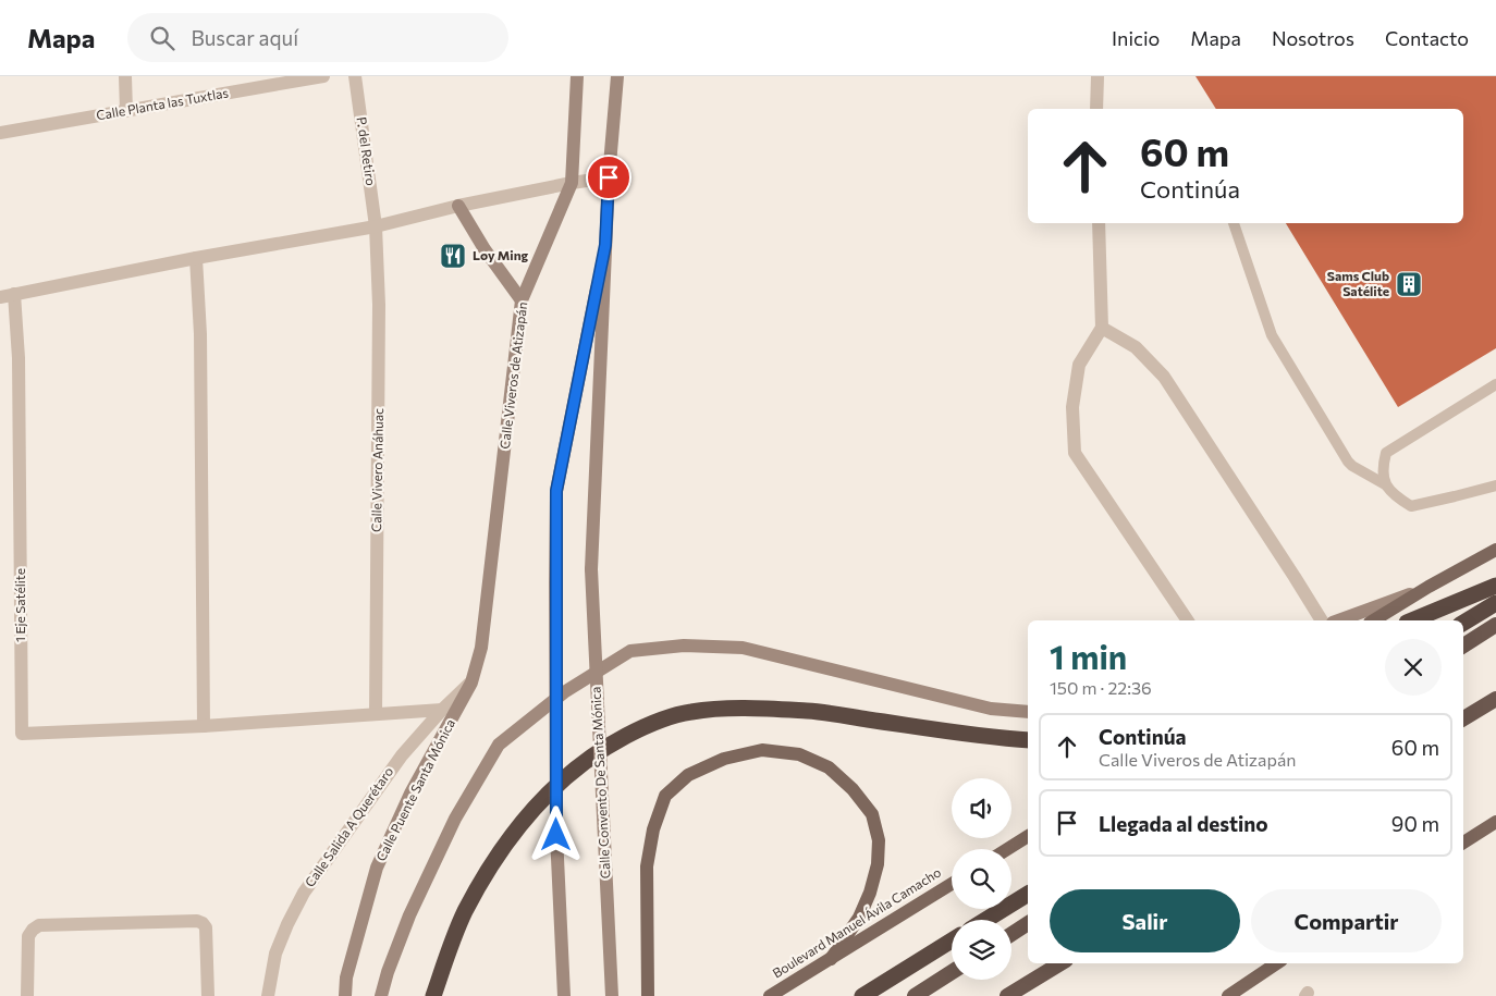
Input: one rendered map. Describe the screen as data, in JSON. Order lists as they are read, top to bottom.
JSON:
{
  "streets": {
    "main road": [
      "Calle Viveros de Atizapán",
      "Calle Convento De Santa Mónica",
      "Calle Puente Santa Mónica",
      "Boulevard Manuel Ávila Camacho"
    ],
    "street": [
      "Calle Planta las Tuxtlas",
      "P. del Retiro",
      "Calle Vivero Anáhuac",
      "1 Eje Satélite",
      "Calle Salida A Querétaro"
    ]
  },
  "crossings": [
    ["P. del Retiro", "Calle Vivero Anáhuac"],
    ["Calle Viveros de Atizapán", "Calle Puente Santa Mónica"],
    ["Calle Viveros de Atizapán", "Calle Salida A Querétaro"],
    ["Calle Vivero Anáhuac", "1 Eje Satélite"],
    ["1 Eje Satélite", "Calle Salida A Querétaro"],
    ["Calle Puente Santa Mónica", "Calle Salida A Querétaro"]
  ],
  "places": {
    "restaurant": ["Loy Ming"],
    "building": ["Sams Club Satélite"]
  },
  "page": {
    "header": "Mapa",
    "search": "Buscar aquí",
    "nav": [
      "Inicio",
      "Mapa",
      "Nosotros",
      "Contacto"
    ],
    "turn": ["60 m", "Continúa"],
    "heading": ["1 min", "150 m · 22:36"],
    "list": [
      {
        "name": "Continúa",
        "note": "Calle Viveros de Atizapán",
        "value": "60 m"
      },
      {
        "name": "Llegada al destino",
        "value": "90 m"
      }
    ],
    "buttons": ["Salir", "Compartir"]
  }
}
